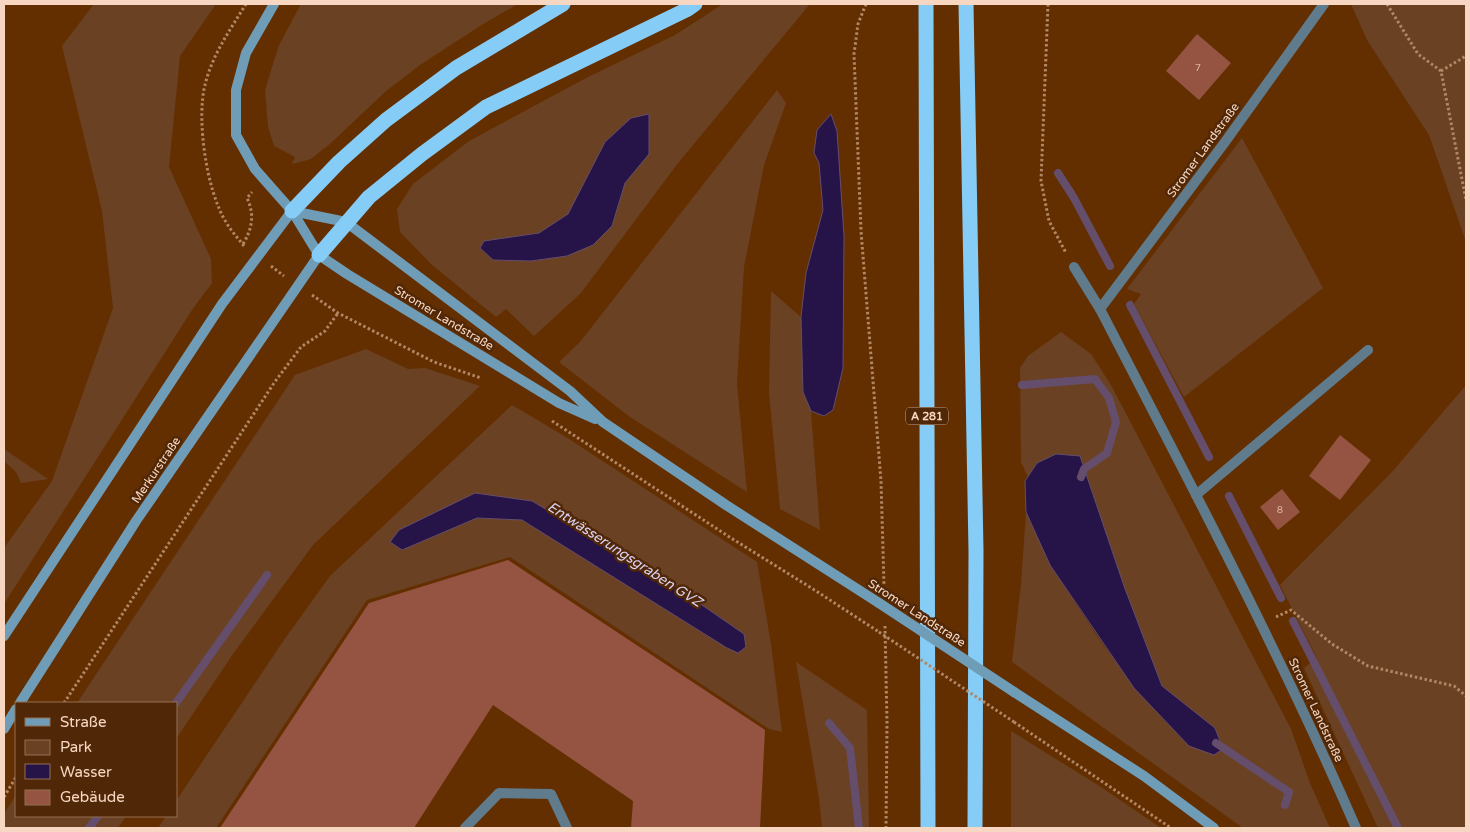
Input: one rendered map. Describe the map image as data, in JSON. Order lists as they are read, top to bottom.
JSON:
{
  "streets": {
    "highway": ["A 281"],
    "main road": ["Stromer Landstraße", "Merkurstraße"]
  },
  "crossings": [
    ["Stromer Landstraße", "Merkurstraße"]
  ],
  "water": ["Entwässerungsgraben GVZ"],
  "house_numbers": ["7", "8"],
  "legend": [
    "Straße",
    "Park",
    "Wasser",
    "Gebäude"
  ]
}
